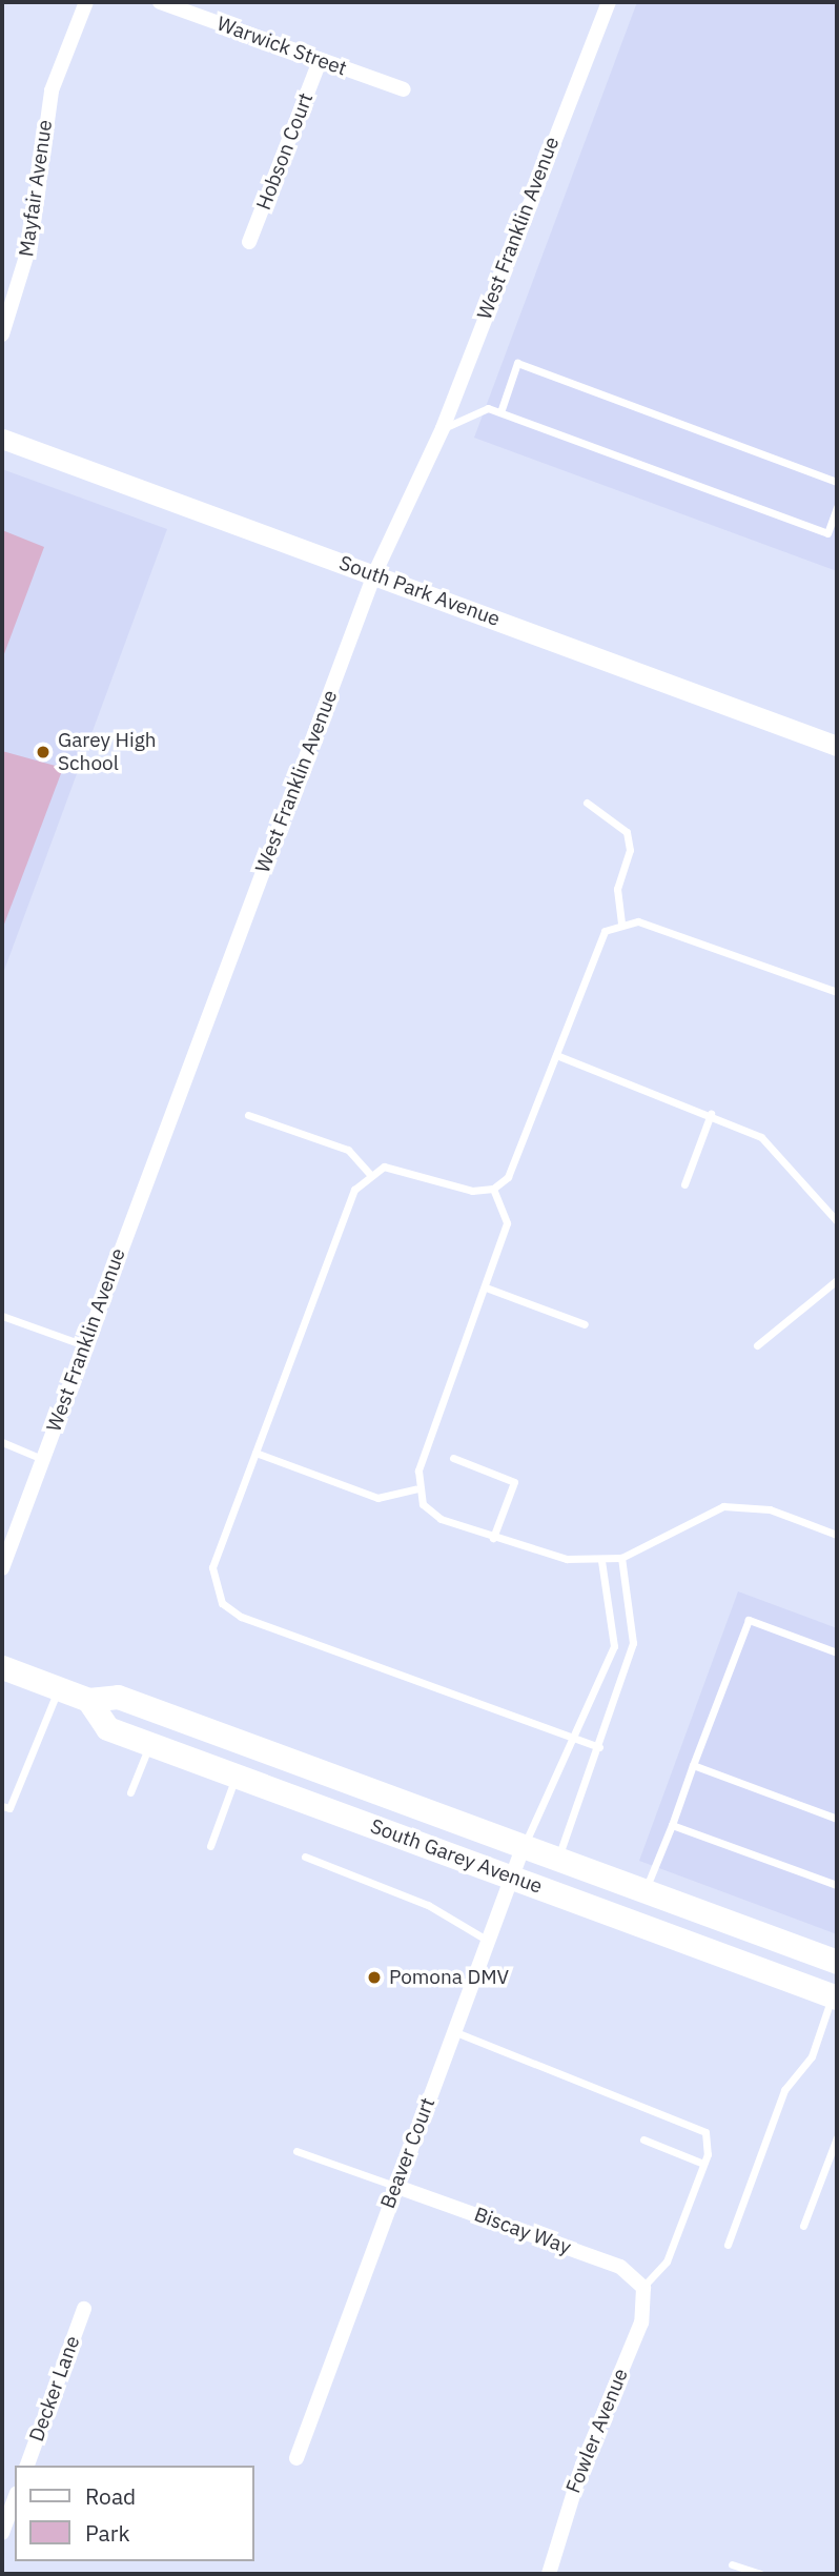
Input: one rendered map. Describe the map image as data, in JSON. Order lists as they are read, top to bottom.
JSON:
{
  "streets": {
    "main road": ["South Garey Avenue"],
    "street": [
      "Warwick Street",
      "Hobson Court",
      "Mayfair Avenue",
      "West Franklin Avenue",
      "South Park Avenue",
      "Beaver Court",
      "Biscay Way",
      "Decker Lane",
      "Fowler Avenue"
    ]
  },
  "crossings": [
    ["Warwick Street", "Hobson Court"],
    ["West Franklin Avenue", "South Park Avenue"],
    ["South Garey Avenue", "Beaver Court"],
    ["Beaver Court", "Biscay Way"],
    ["Biscay Way", "Fowler Avenue"]
  ],
  "places": ["Garey High School", "Pomona DMV"],
  "legend": ["Road", "Park"]
}
